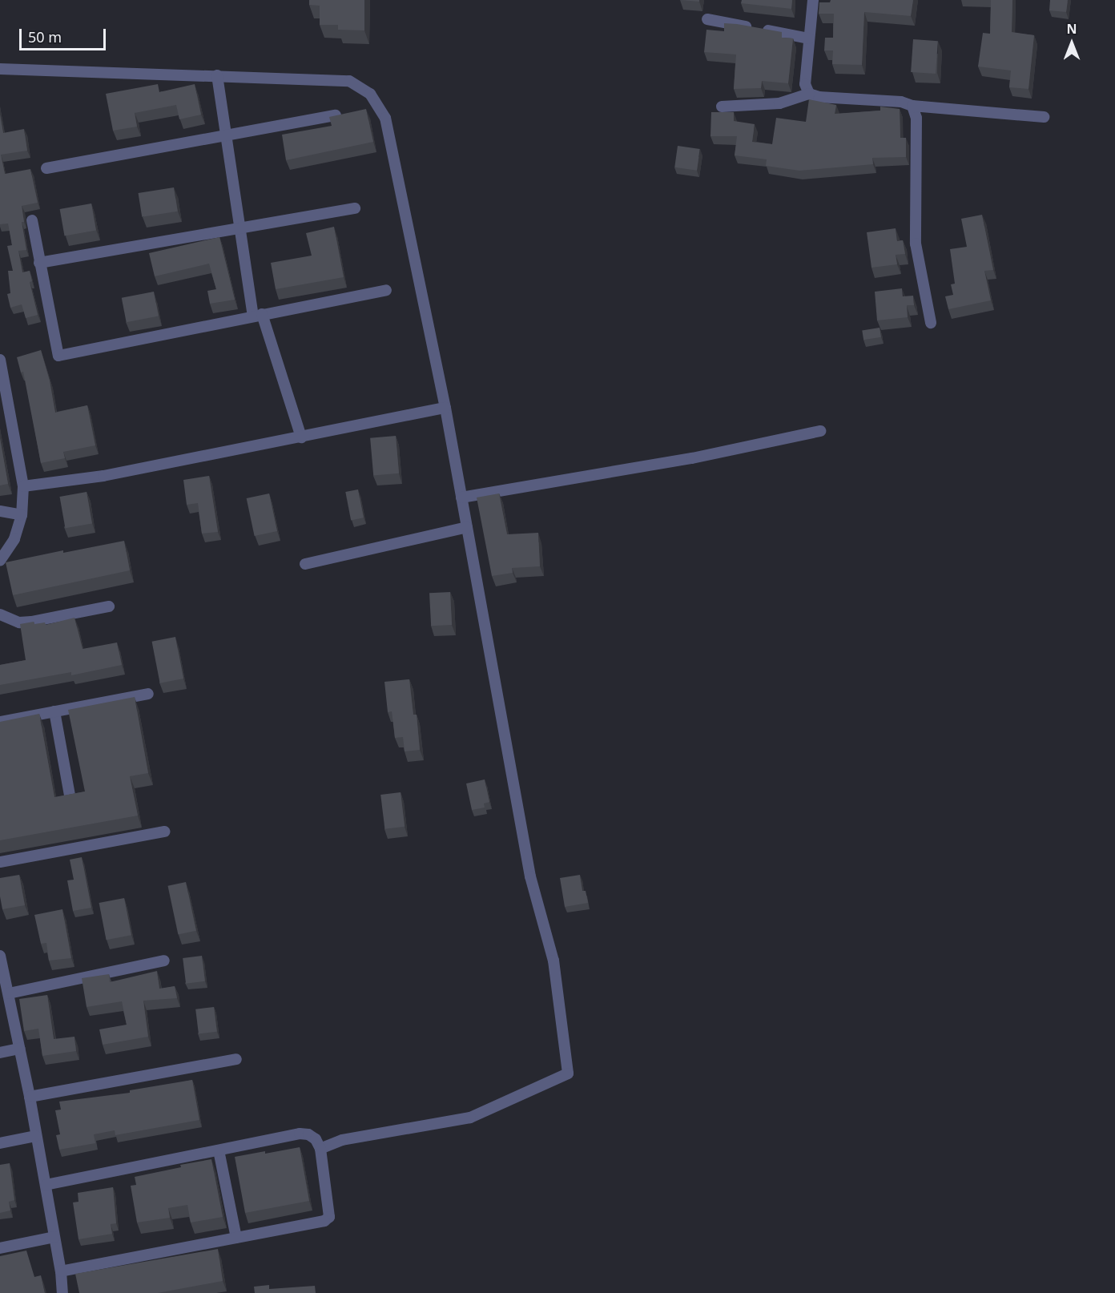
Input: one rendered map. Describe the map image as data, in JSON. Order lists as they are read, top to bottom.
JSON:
{
  "scale_bar": "50 m",
  "north": "top"
}
